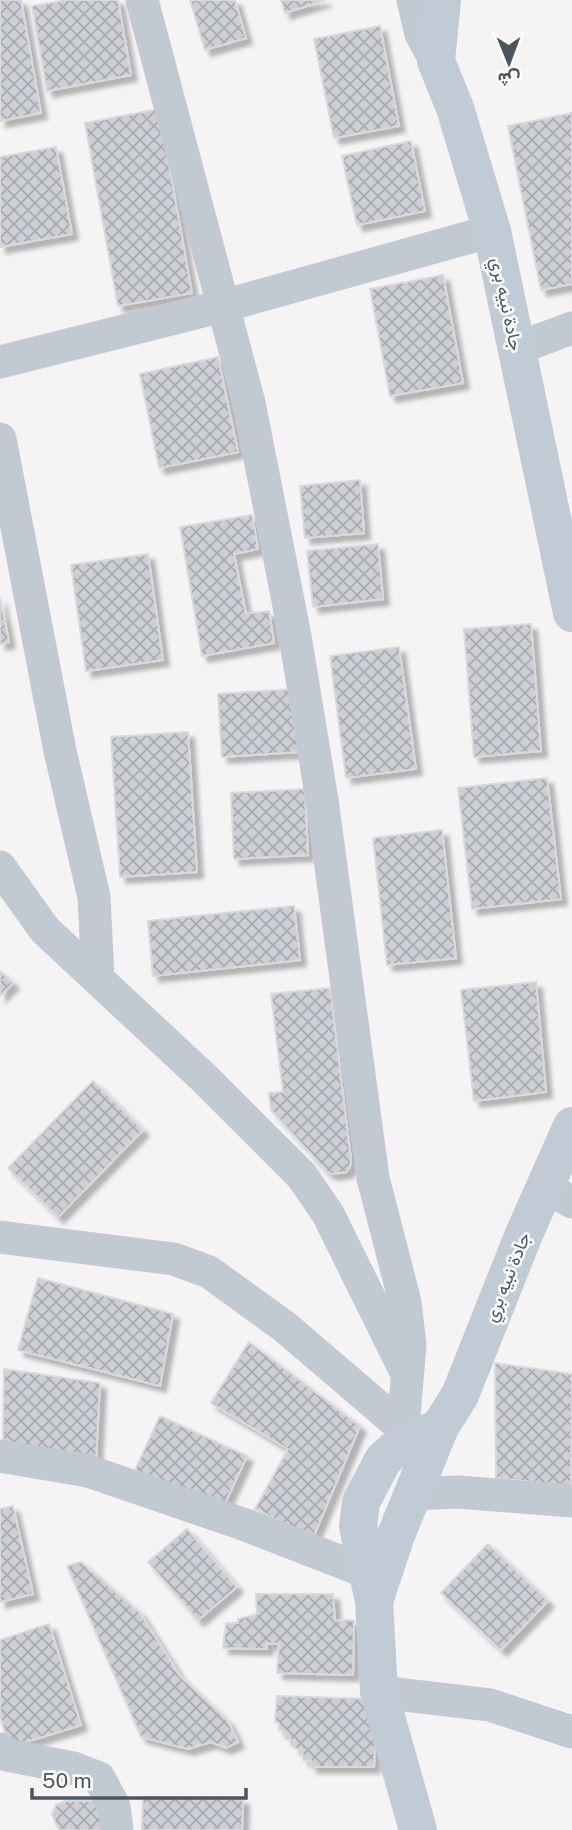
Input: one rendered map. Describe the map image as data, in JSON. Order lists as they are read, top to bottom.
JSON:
{
  "streets": {
    "street": ["جادة نبيه بري"]
  },
  "scale_bar": "50 m",
  "north": "bottom"
}
